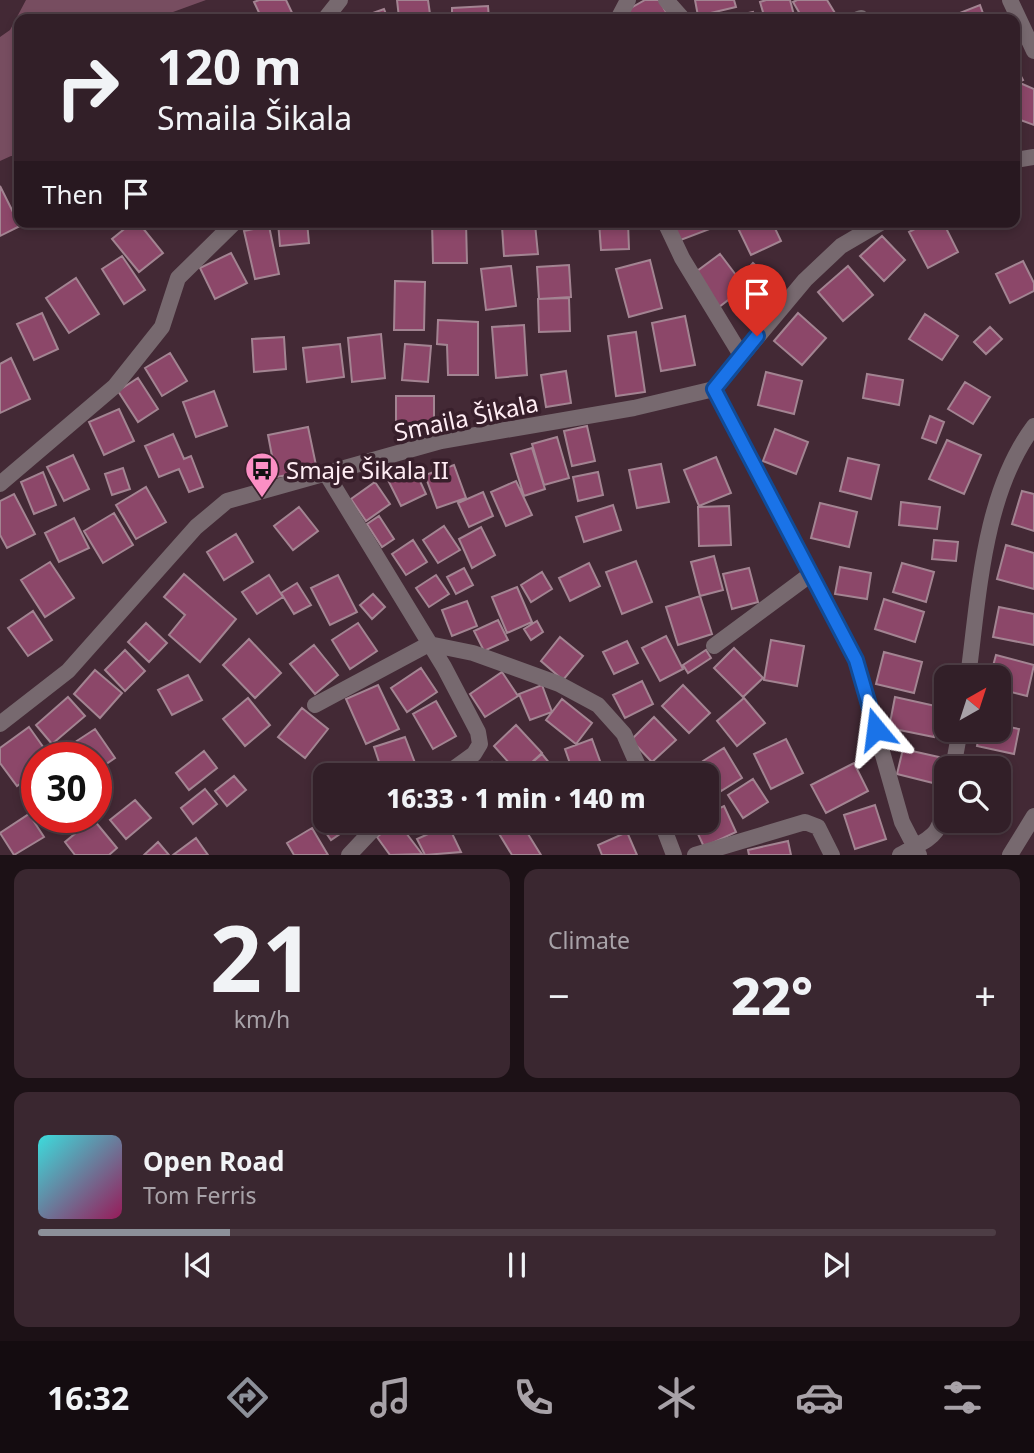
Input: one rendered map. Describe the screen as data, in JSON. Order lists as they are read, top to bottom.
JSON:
{
  "streets": {
    "street": ["Smaila Šikala"]
  },
  "places": {
    "bus stop": ["Smaje Šikala II"]
  },
  "north": "top right",
  "page": {
    "turn": ["120 m", "Smaila Šikala"],
    "then": "Then",
    "limit": "30",
    "trip": "16:33 · 1 min · 140 m",
    "tile": [
      ["21", "km/h"],
      "Climate"
    ],
    "heat": ["−", "22°", "+"],
    "song": ["Open Road", "Tom Ferris"],
    "tabs": "16:32"
  }
}
